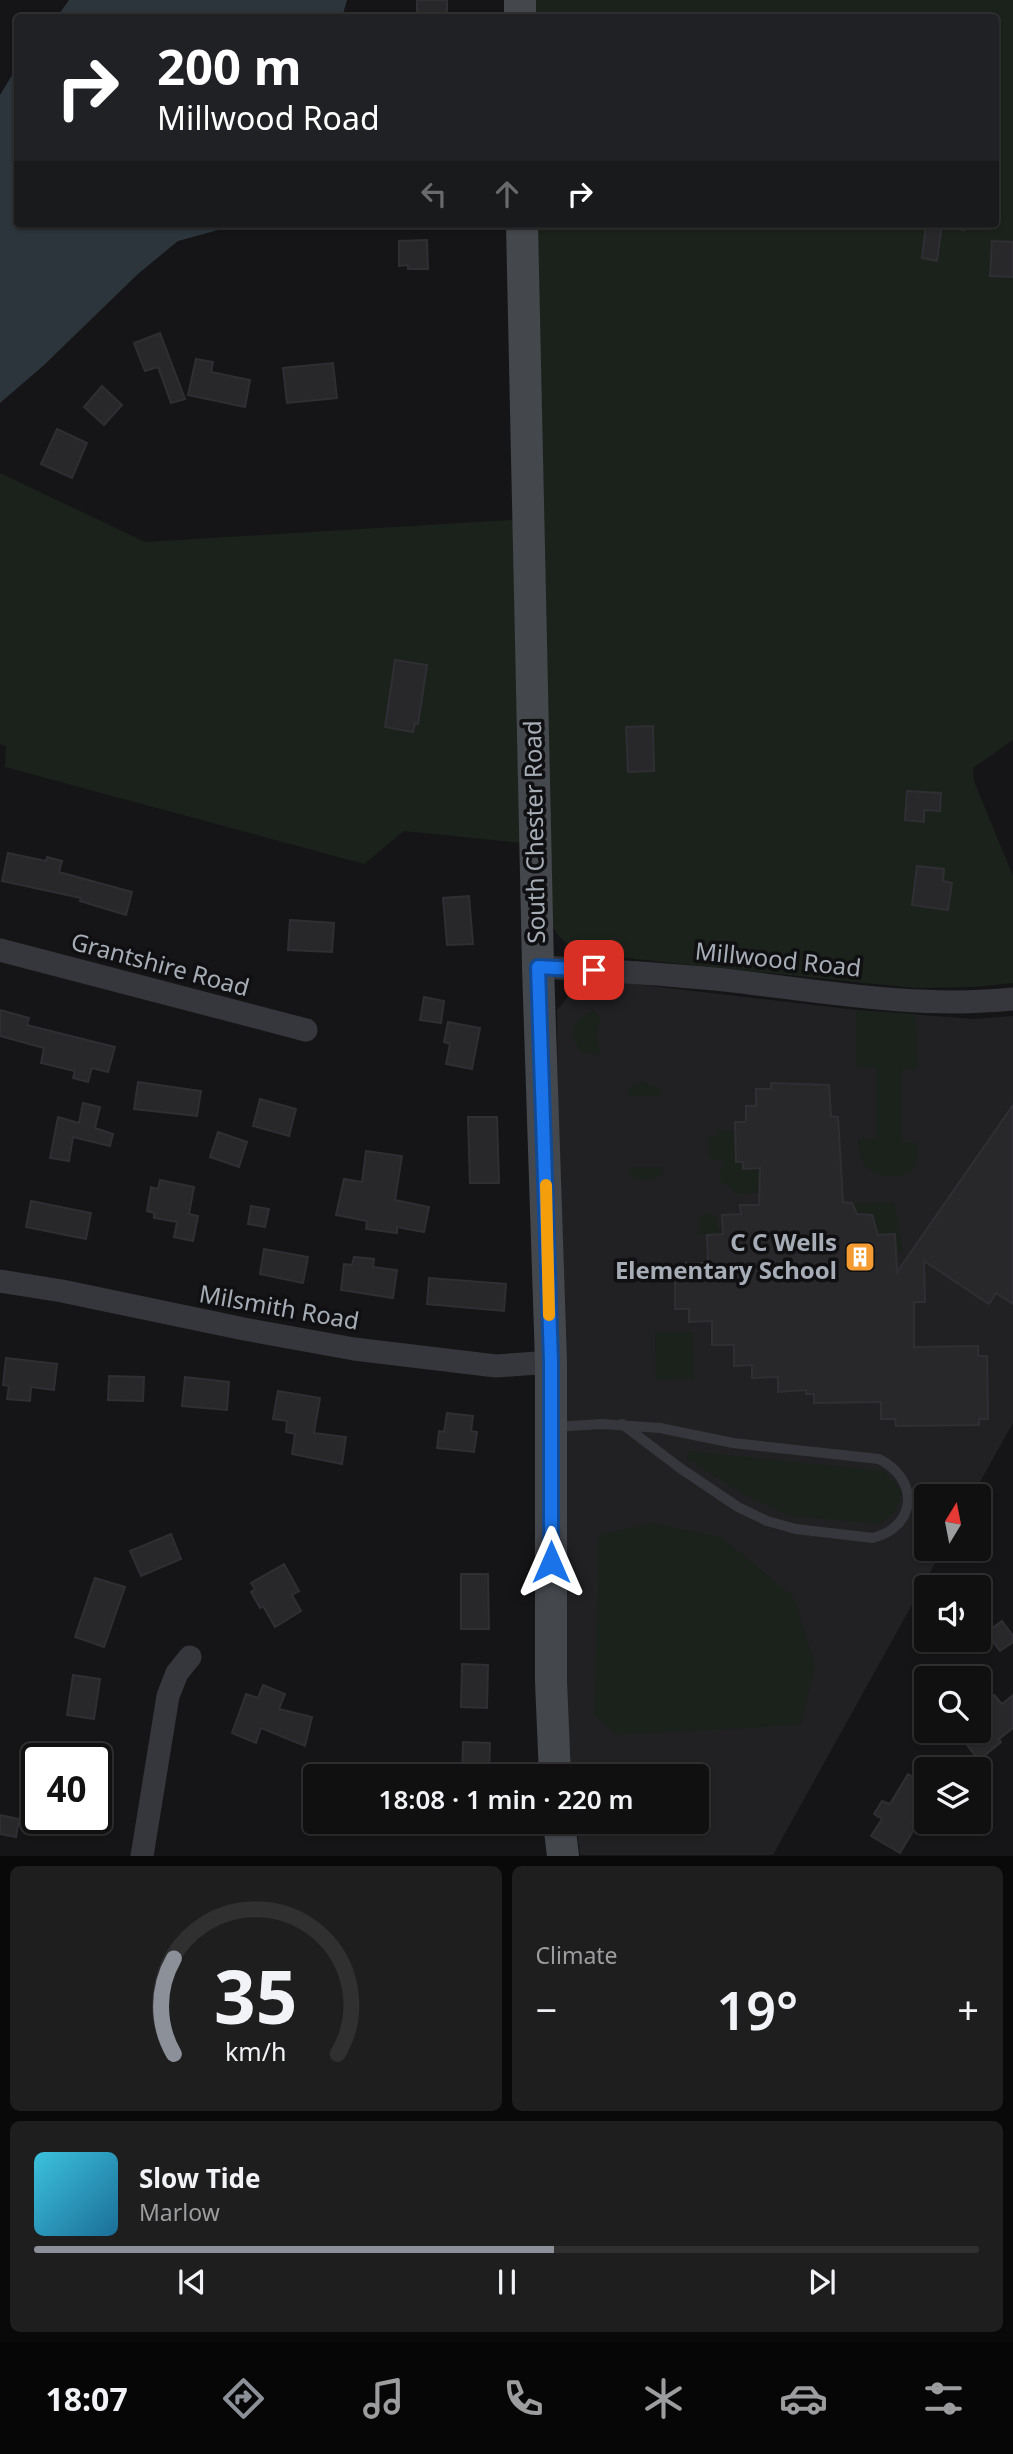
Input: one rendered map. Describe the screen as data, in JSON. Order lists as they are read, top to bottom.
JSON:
{
  "streets": {
    "street": [
      "South Chester Road",
      "Millwood Road",
      "Grantshire Road",
      "Milsmith Road"
    ]
  },
  "crossings": [
    ["South Chester Road", "Millwood Road"],
    ["South Chester Road", "Milsmith Road"]
  ],
  "places": {
    "building": ["C C Wells Elementary School"]
  },
  "north": "top",
  "page": {
    "turn": ["200 m", "Millwood Road"],
    "limit": "40",
    "trip": "18:08 · 1 min · 220 m",
    "tile": "Climate",
    "heat": ["−", "19°", "+"],
    "song": ["Slow Tide", "Marlow"],
    "tabs": "18:07",
    "gauge": ["35", "km/h"]
  }
}
